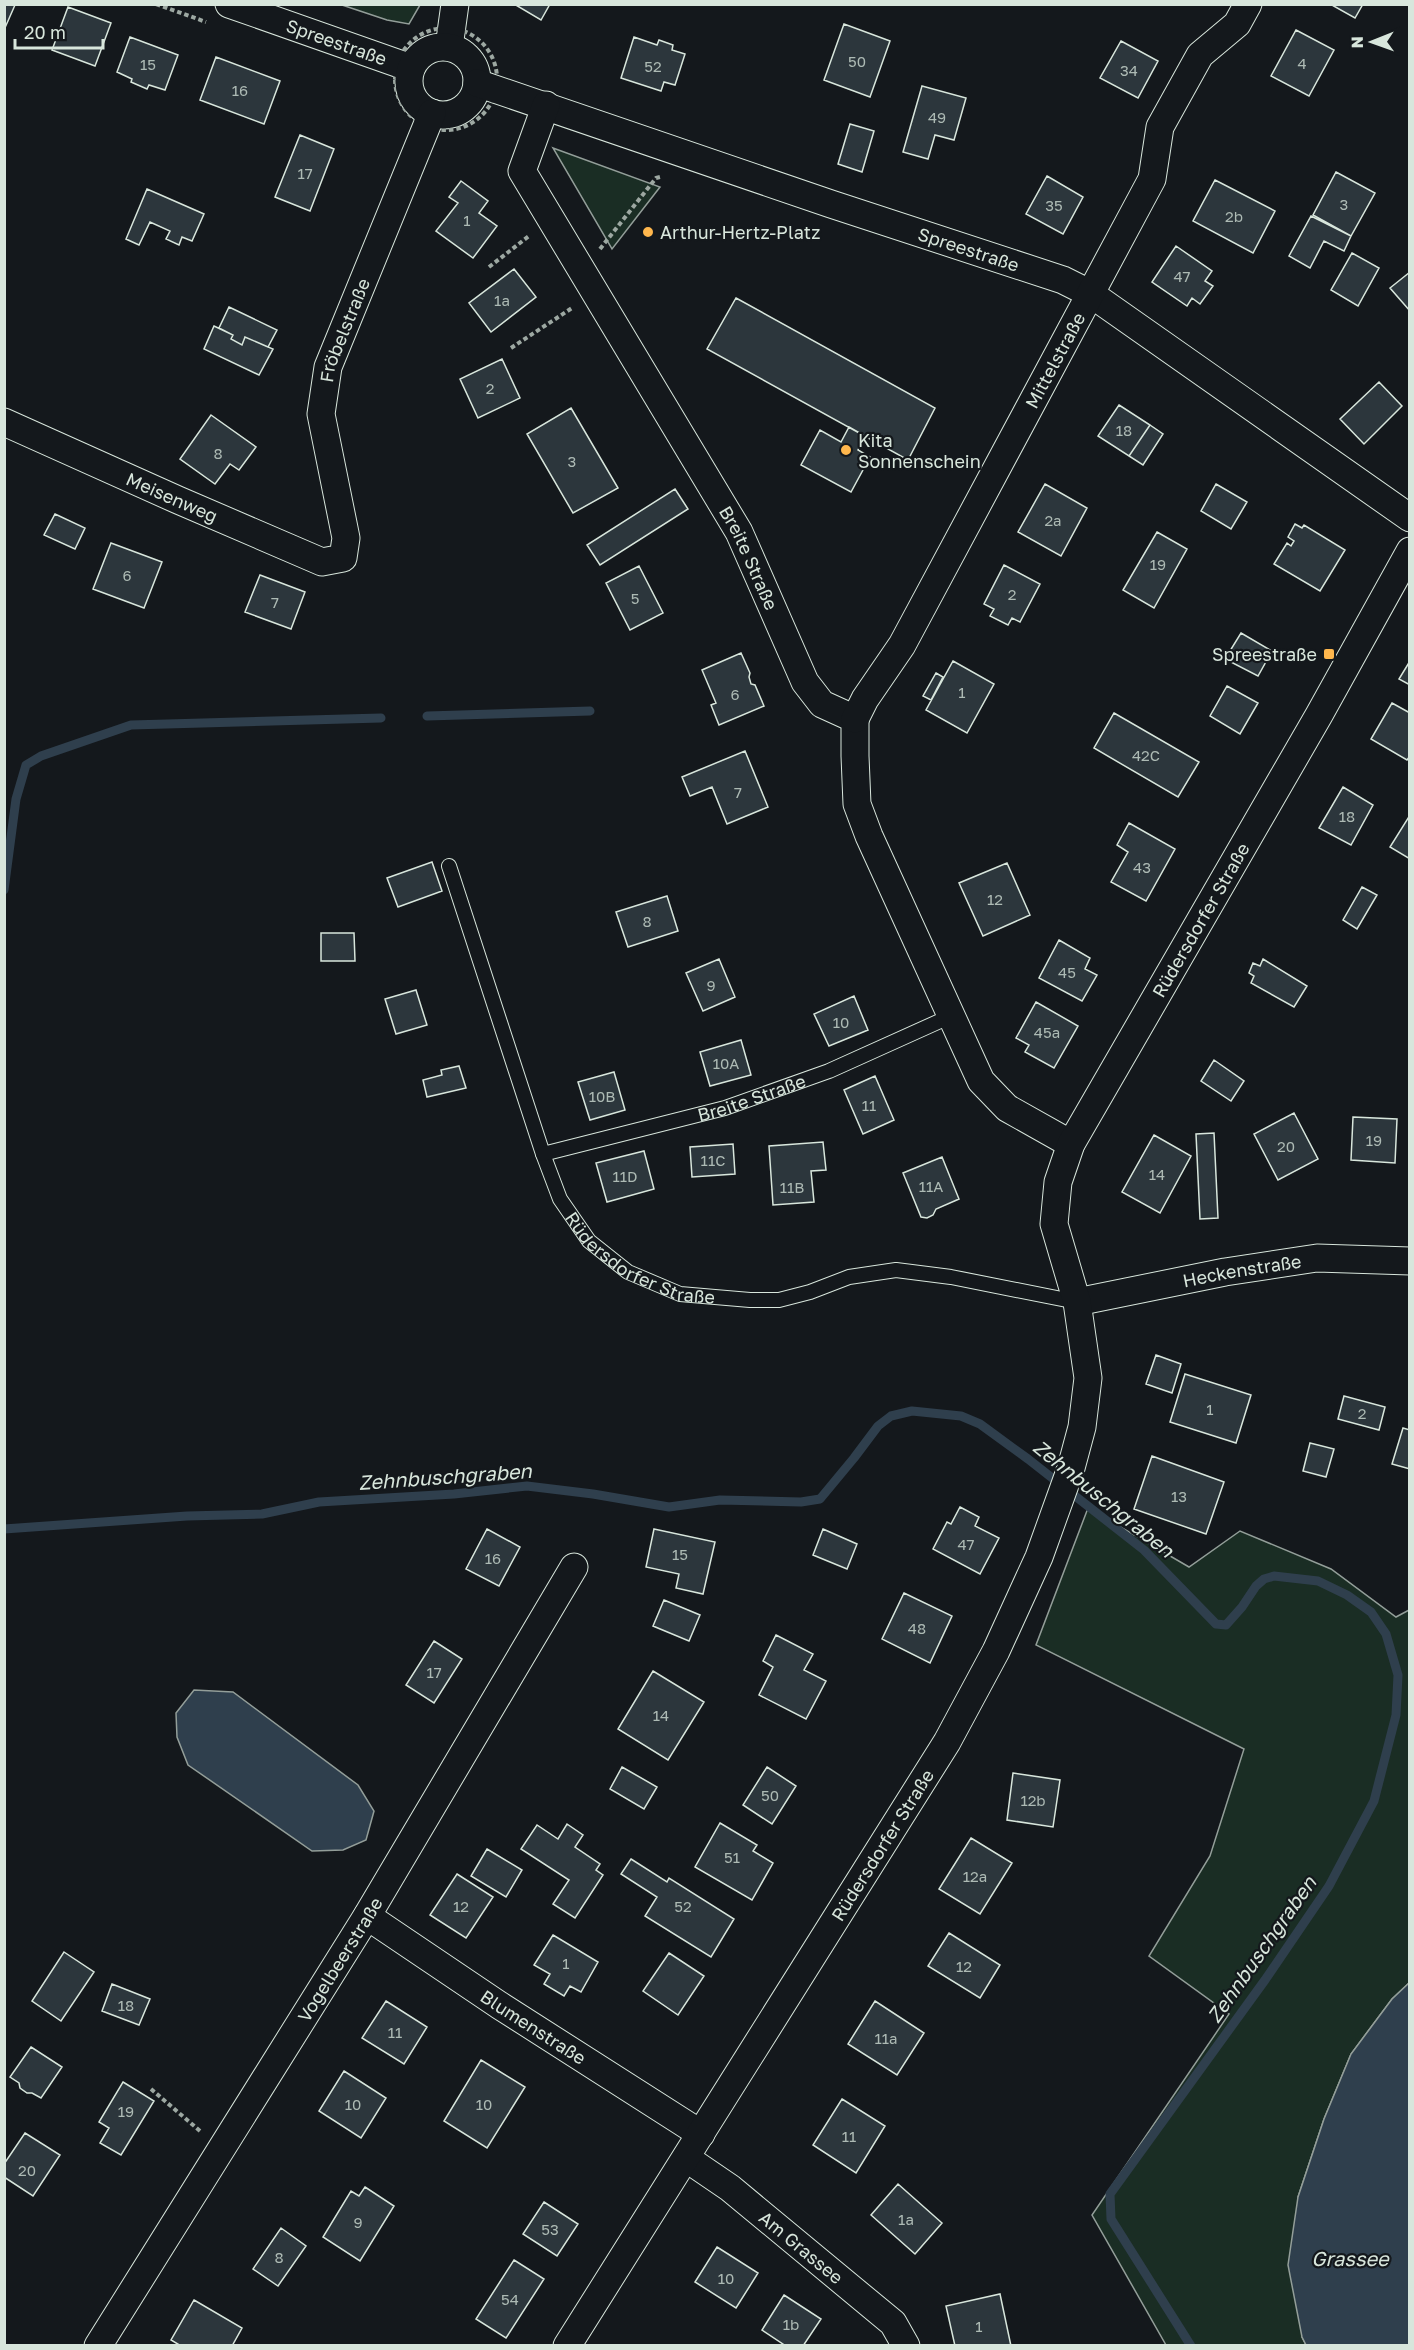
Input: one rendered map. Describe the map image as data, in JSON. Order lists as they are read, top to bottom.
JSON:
{
  "streets": {
    "street": [
      "Spreestraße",
      "Fröbelstraße",
      "Mittelstraße",
      "Meisenweg",
      "Breite Straße",
      "Rüdersdorfer Straße",
      "Heckenstraße",
      "Vogelbeerstraße",
      "Blumenstraße",
      "Am Grassee"
    ]
  },
  "crossings": [
    ["Spreestraße", "Fröbelstraße"],
    ["Spreestraße", "Mittelstraße"],
    ["Spreestraße", "Breite Straße"],
    ["Fröbelstraße", "Meisenweg"],
    ["Mittelstraße", "Breite Straße"],
    ["Breite Straße", "Rüdersdorfer Straße"],
    ["Rüdersdorfer Straße", "Heckenstraße"],
    ["Rüdersdorfer Straße", "Blumenstraße"],
    ["Rüdersdorfer Straße", "Am Grassee"],
    ["Vogelbeerstraße", "Blumenstraße"]
  ],
  "water": ["Zehnbuschgraben", "Grassee"],
  "places": {
    "other": ["Arthur-Hertz-Platz", "Kita Sonnenschein"],
    "transit": ["Spreestraße"]
  },
  "house_numbers": [
    "50",
    "4",
    "15",
    "52",
    "34",
    "16",
    "49",
    "17",
    "3",
    "35",
    "2b",
    "1",
    "47",
    "1a",
    "2",
    "18",
    "8",
    "3",
    "2a",
    "19",
    "6",
    "2",
    "5",
    "7",
    "1",
    "6",
    "42C",
    "7",
    "18",
    "43",
    "12",
    "8",
    "45",
    "9",
    "10",
    "45a",
    "10A",
    "10B",
    "11",
    "19",
    "20",
    "11C",
    "14",
    "11D",
    "11A",
    "11B",
    "1",
    "2",
    "13",
    "47",
    "15",
    "16",
    "48",
    "17",
    "14",
    "50",
    "12b",
    "51",
    "12a",
    "12",
    "52",
    "1",
    "12",
    "18",
    "11",
    "11a",
    "10",
    "10",
    "19",
    "11",
    "20",
    "1a",
    "9",
    "53",
    "8",
    "10",
    "54",
    "1b",
    "1"
  ],
  "scale_bar": "20 m",
  "north": "left"
}
